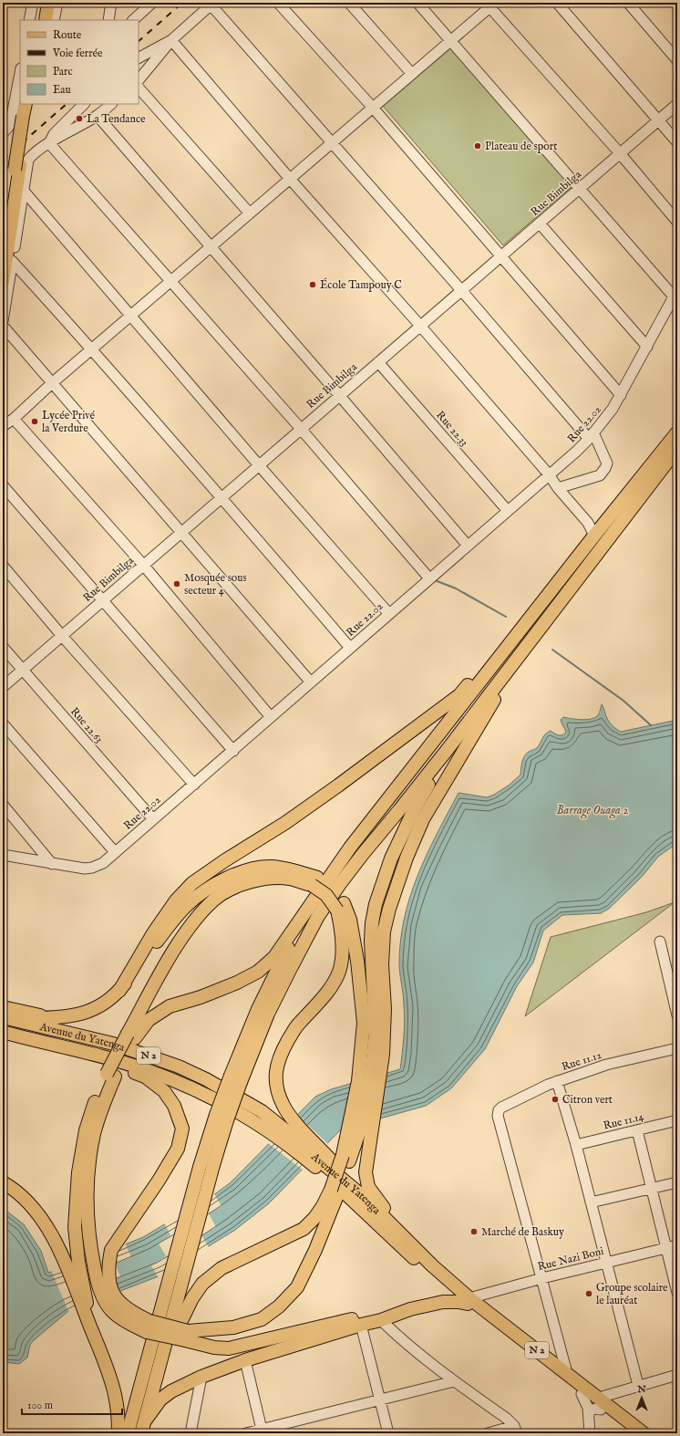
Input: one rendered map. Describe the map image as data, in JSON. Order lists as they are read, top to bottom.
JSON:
{
  "streets": {
    "main road": ["Avenue du Yatenga", "N 2"],
    "street": [
      "Rue Bimbilga",
      "Rue 22.02",
      "Rue 22.33",
      "Rue 22.63",
      "Rue 11.12",
      "Rue 11.14",
      "Rue Nazi Boni"
    ]
  },
  "crossings": [
    ["Rue Bimbilga", "Rue 22.33"],
    ["Rue Bimbilga", "Rue 22.63"],
    ["Rue 22.02", "Rue 22.33"],
    ["Rue 22.02", "Rue 22.63"],
    ["Avenue du Yatenga", "Rue Nazi Boni"],
    ["Rue 11.12", "Rue Nazi Boni"]
  ],
  "water": ["Barrage Ouaga 2"],
  "places": [
    "La Tendance",
    "Plateau de sport",
    "École Tampouy C",
    "Lycée Privé la Verdure",
    "Mosquée sous secteur 4",
    "Citron vert",
    "Marché de Baskuy",
    "Groupe scolaire le lauréat"
  ],
  "legend": [
    "Route",
    "Voie ferrée",
    "Parc",
    "Eau"
  ],
  "scale_bar": "100 m",
  "north": "top"
}
